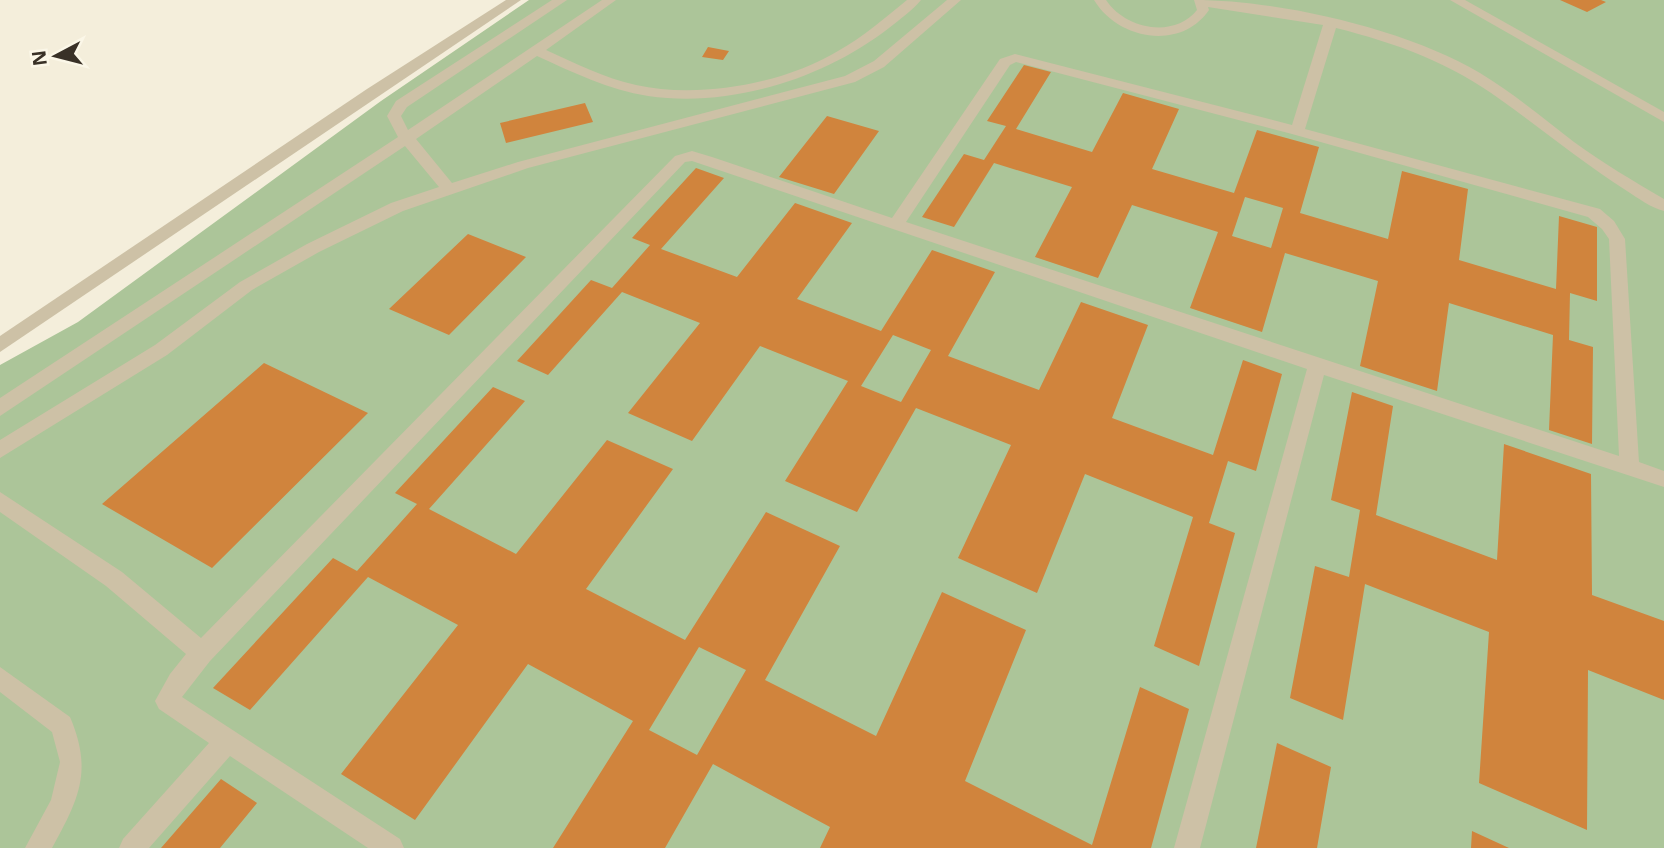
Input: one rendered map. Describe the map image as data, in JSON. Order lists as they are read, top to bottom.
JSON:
{
  "north": "left"
}
